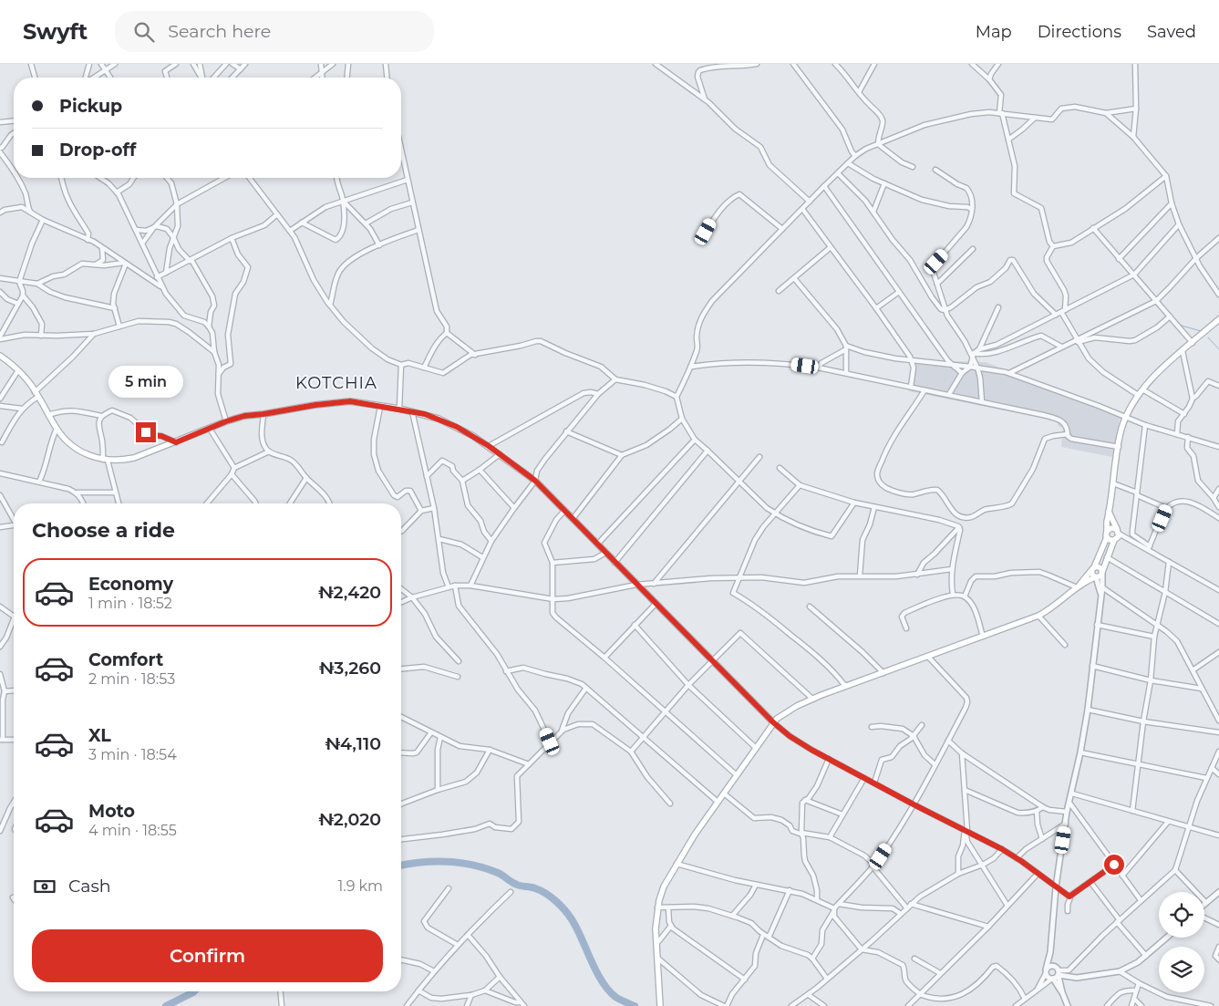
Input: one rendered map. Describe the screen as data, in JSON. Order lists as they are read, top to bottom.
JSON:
{
  "districts": ["KOTCHIA"],
  "page": {
    "header": "Swyft",
    "search": "Search here",
    "nav": ["Map", "Directions", "Saved"],
    "banner": ["Pickup", "Drop-off"],
    "bubble": "5 min",
    "heading": "Choose a ride",
    "list": [
      {
        "name": "Economy",
        "note": "1 min · 18:52",
        "value": "₦2,420"
      },
      {
        "name": "Comfort",
        "note": "2 min · 18:53",
        "value": "₦3,260"
      },
      {
        "name": "XL",
        "note": "3 min · 18:54",
        "value": "₦4,110"
      },
      {
        "name": "Moto",
        "note": "4 min · 18:55",
        "value": "₦2,020"
      }
    ],
    "pay": ["Cash", "1.9 km"],
    "buttons": "Confirm"
  }
}
